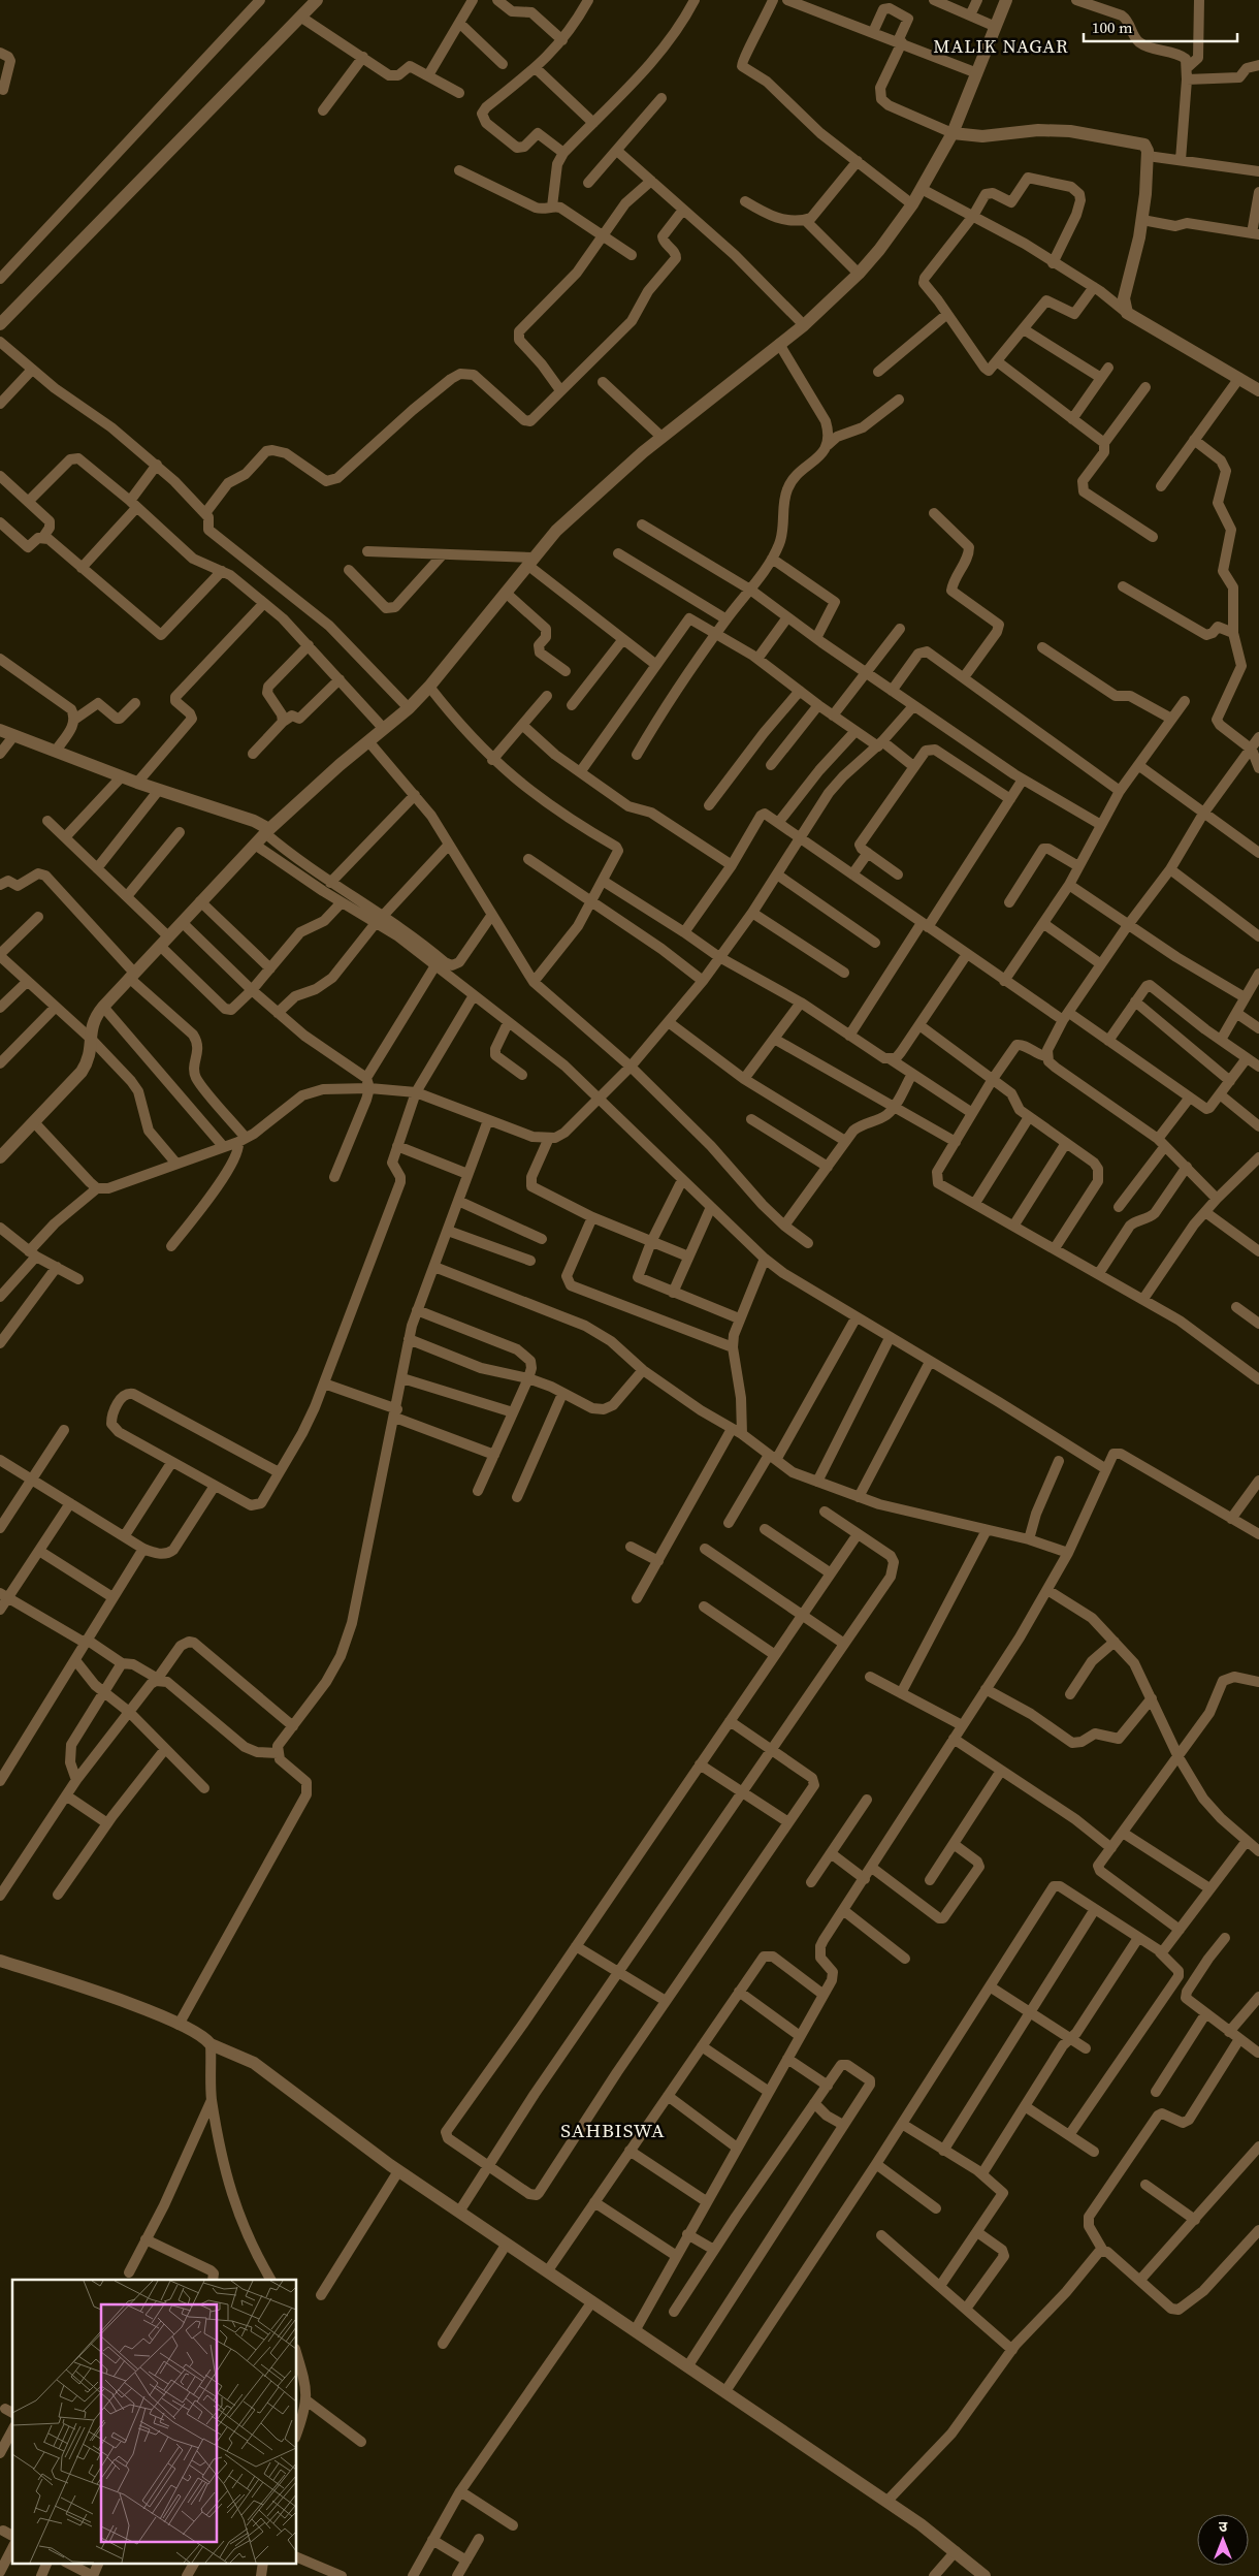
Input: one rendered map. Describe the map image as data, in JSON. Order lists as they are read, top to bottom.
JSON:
{
  "districts": ["MALIK NAGAR", "SAHBISWA"],
  "scale_bar": "100 m",
  "north": "top"
}
